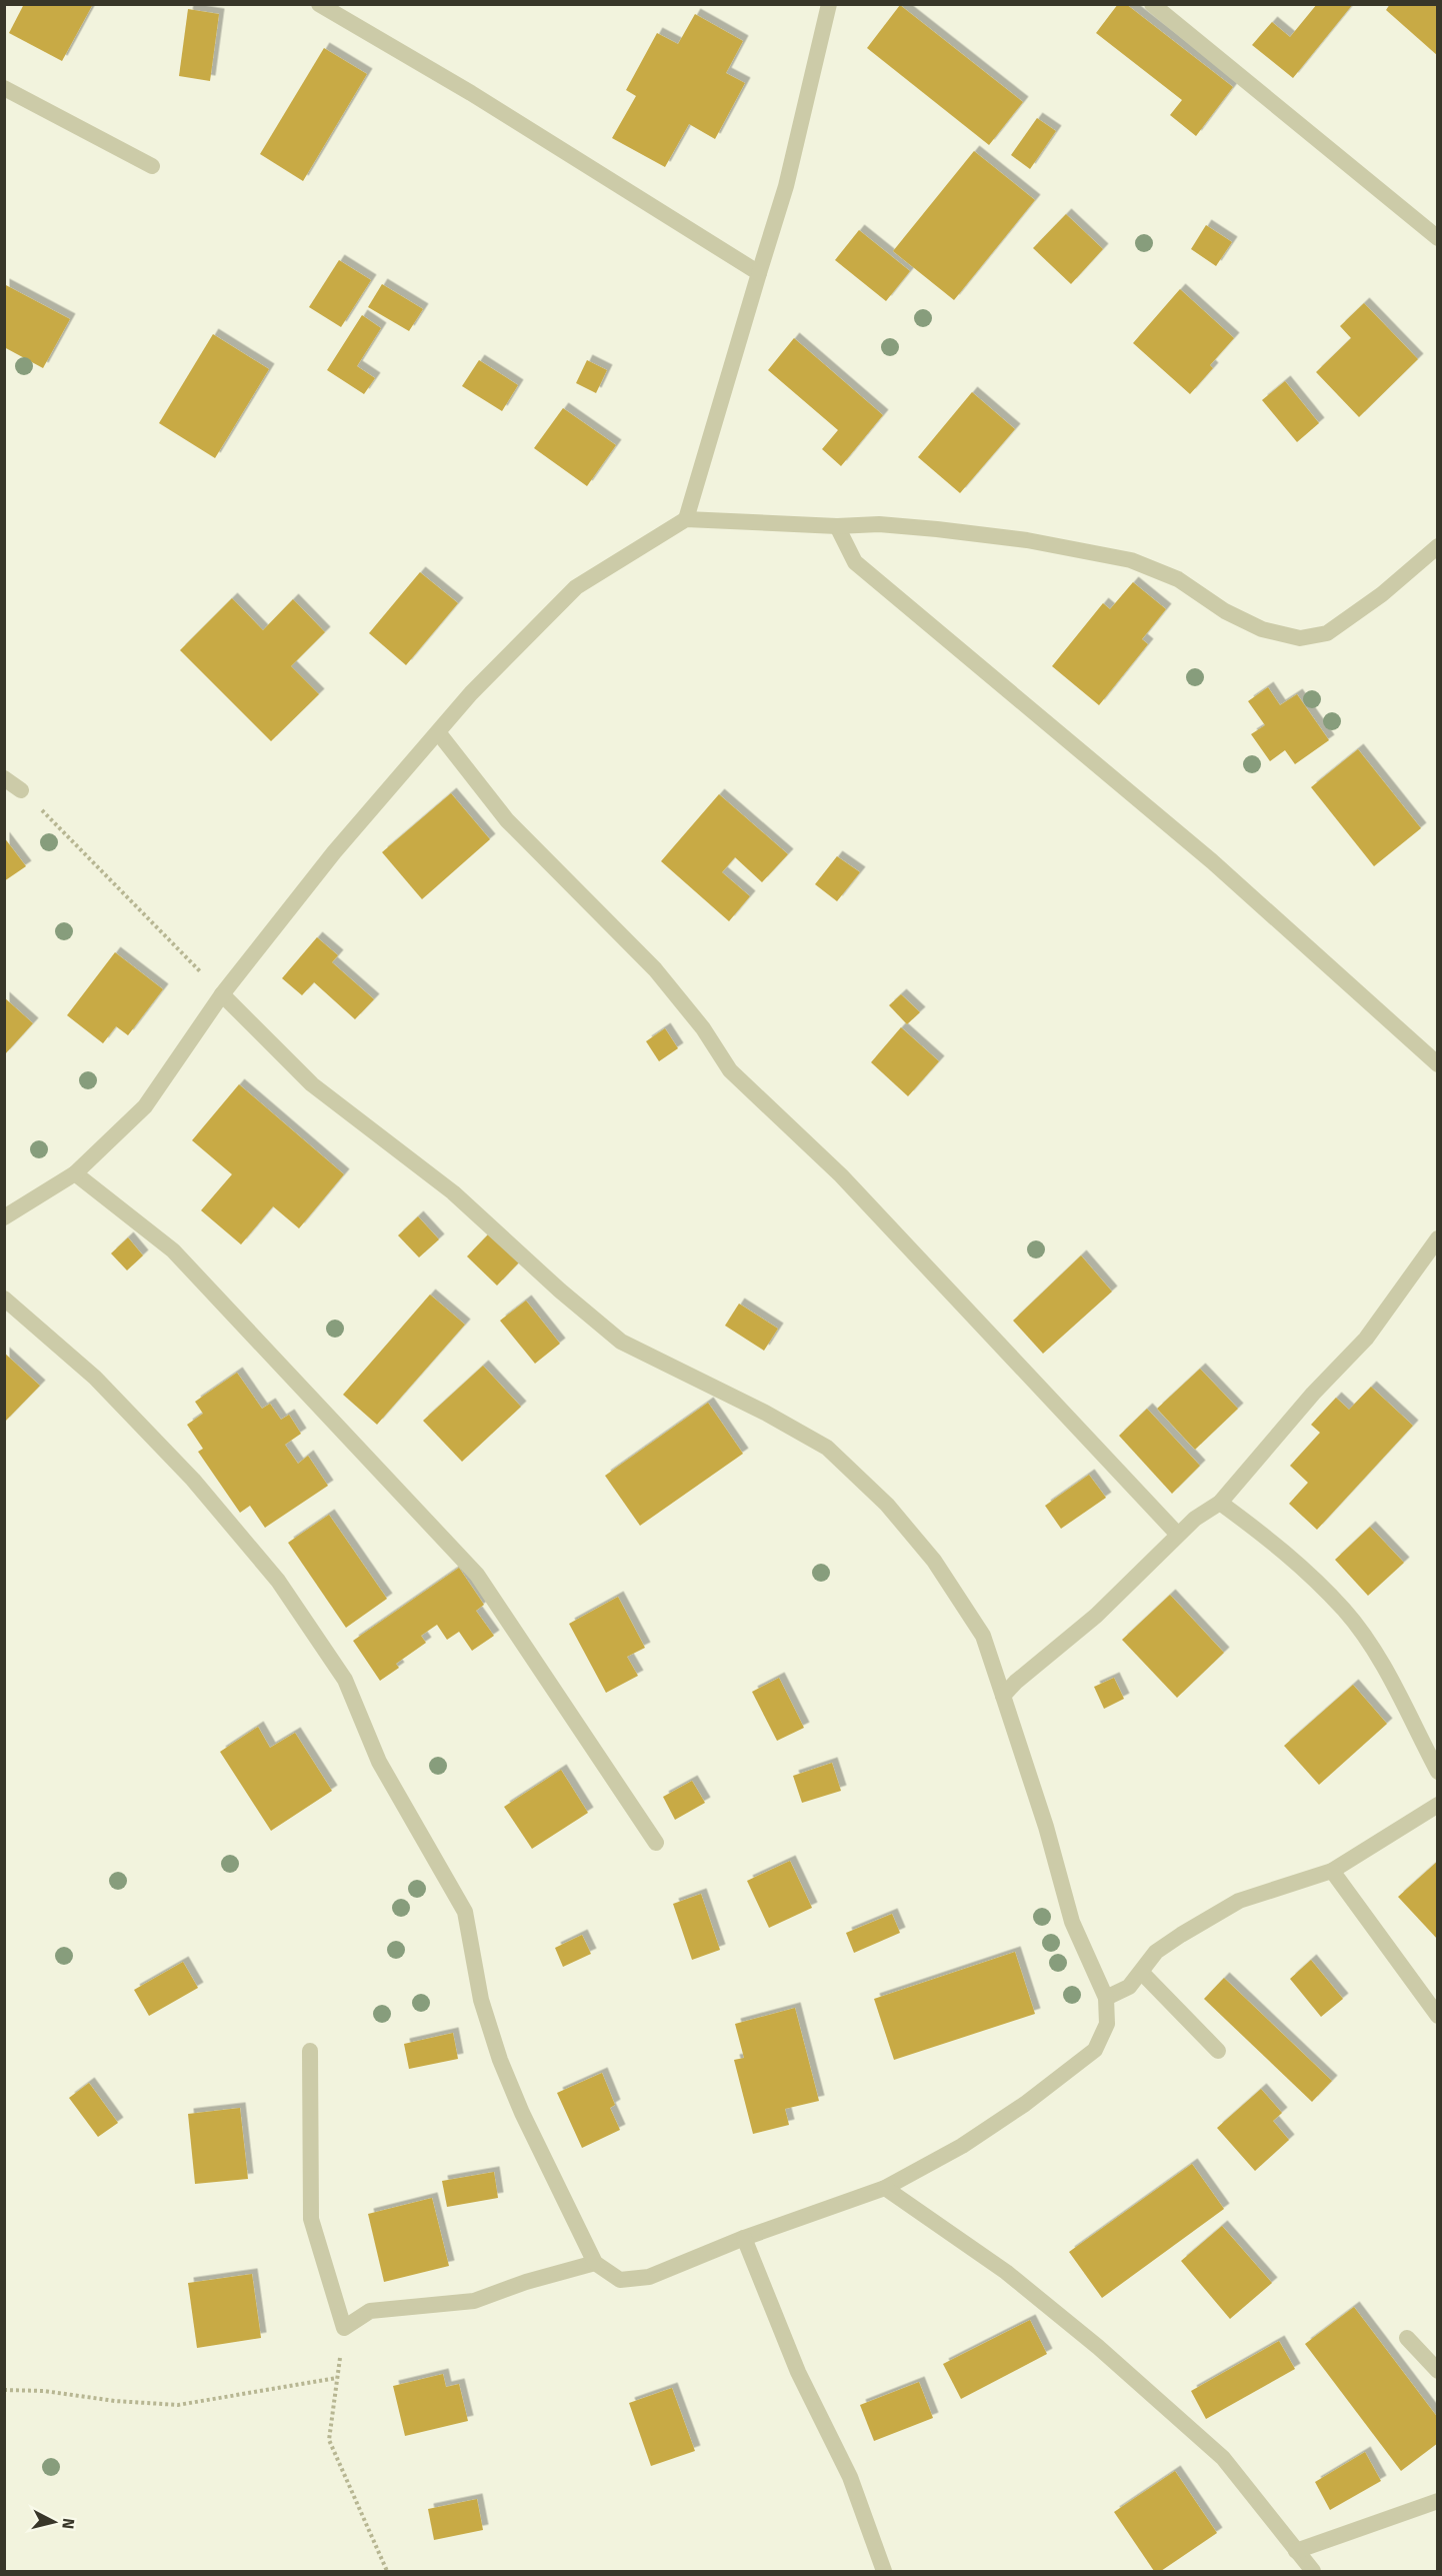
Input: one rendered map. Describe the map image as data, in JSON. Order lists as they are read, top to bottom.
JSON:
{
  "north": "right"
}
